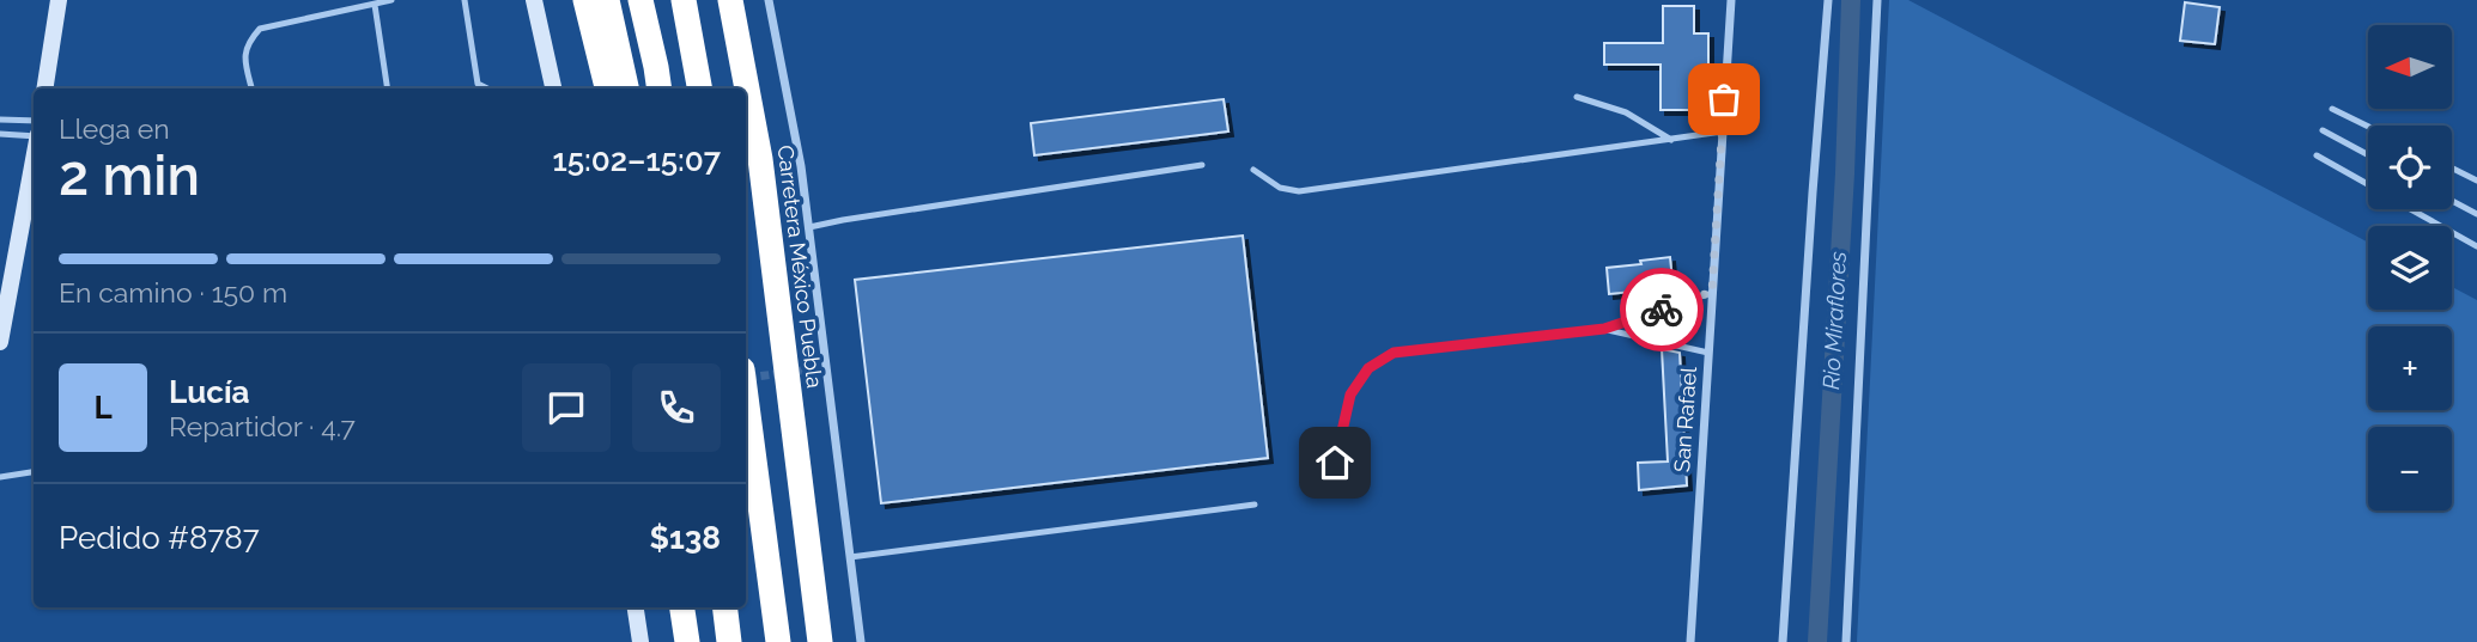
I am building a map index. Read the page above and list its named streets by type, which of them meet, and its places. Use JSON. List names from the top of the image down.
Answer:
{
  "streets": {
    "highway": ["Carretera México Puebla"],
    "street": ["San Rafael"]
  },
  "water": ["Rio Miraflores"],
  "north": "left",
  "page": {
    "map_buttons": ["+", "−"],
    "heading": ["2 min", "Llega en", "15:02–15:07"],
    "panel": [
      "Lucía",
      "Repartidor · 4.7",
      "Pedido #8787",
      "$138"
    ],
    "bar": "En camino · 150 m",
    "round": "L"
  }
}
